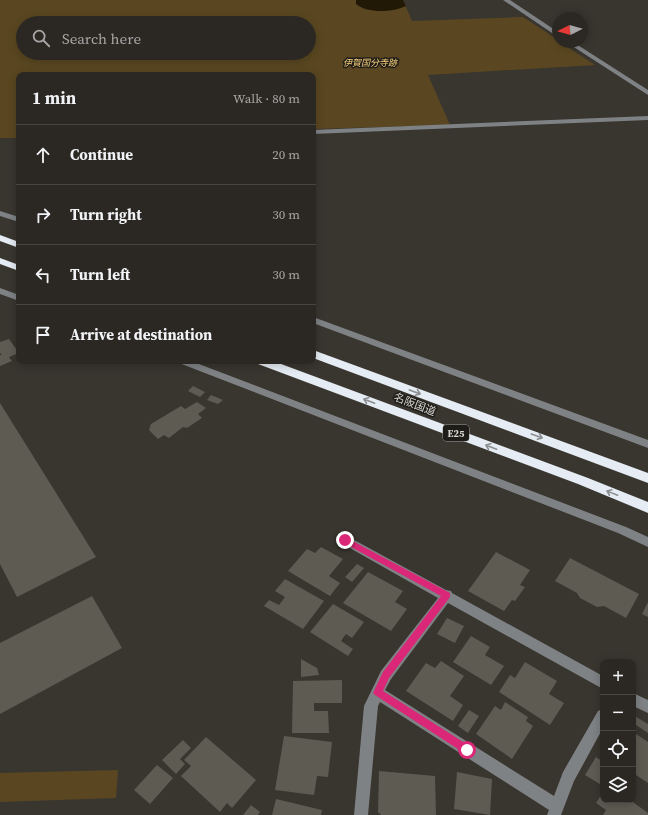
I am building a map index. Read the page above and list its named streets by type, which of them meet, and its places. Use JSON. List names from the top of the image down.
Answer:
{
  "streets": {
    "highway": ["名阪国道", "E25"]
  },
  "parks": ["伊賀国分寺跡"],
  "north": "left",
  "page": {
    "search": "Search here",
    "heading": ["1 min", "Walk · 80 m"],
    "list": [
      ["Continue", "20 m"],
      ["Turn right", "30 m"],
      ["Turn left", "30 m"],
      "Arrive at destination"
    ],
    "map_buttons": ["+", "−"]
  }
}
